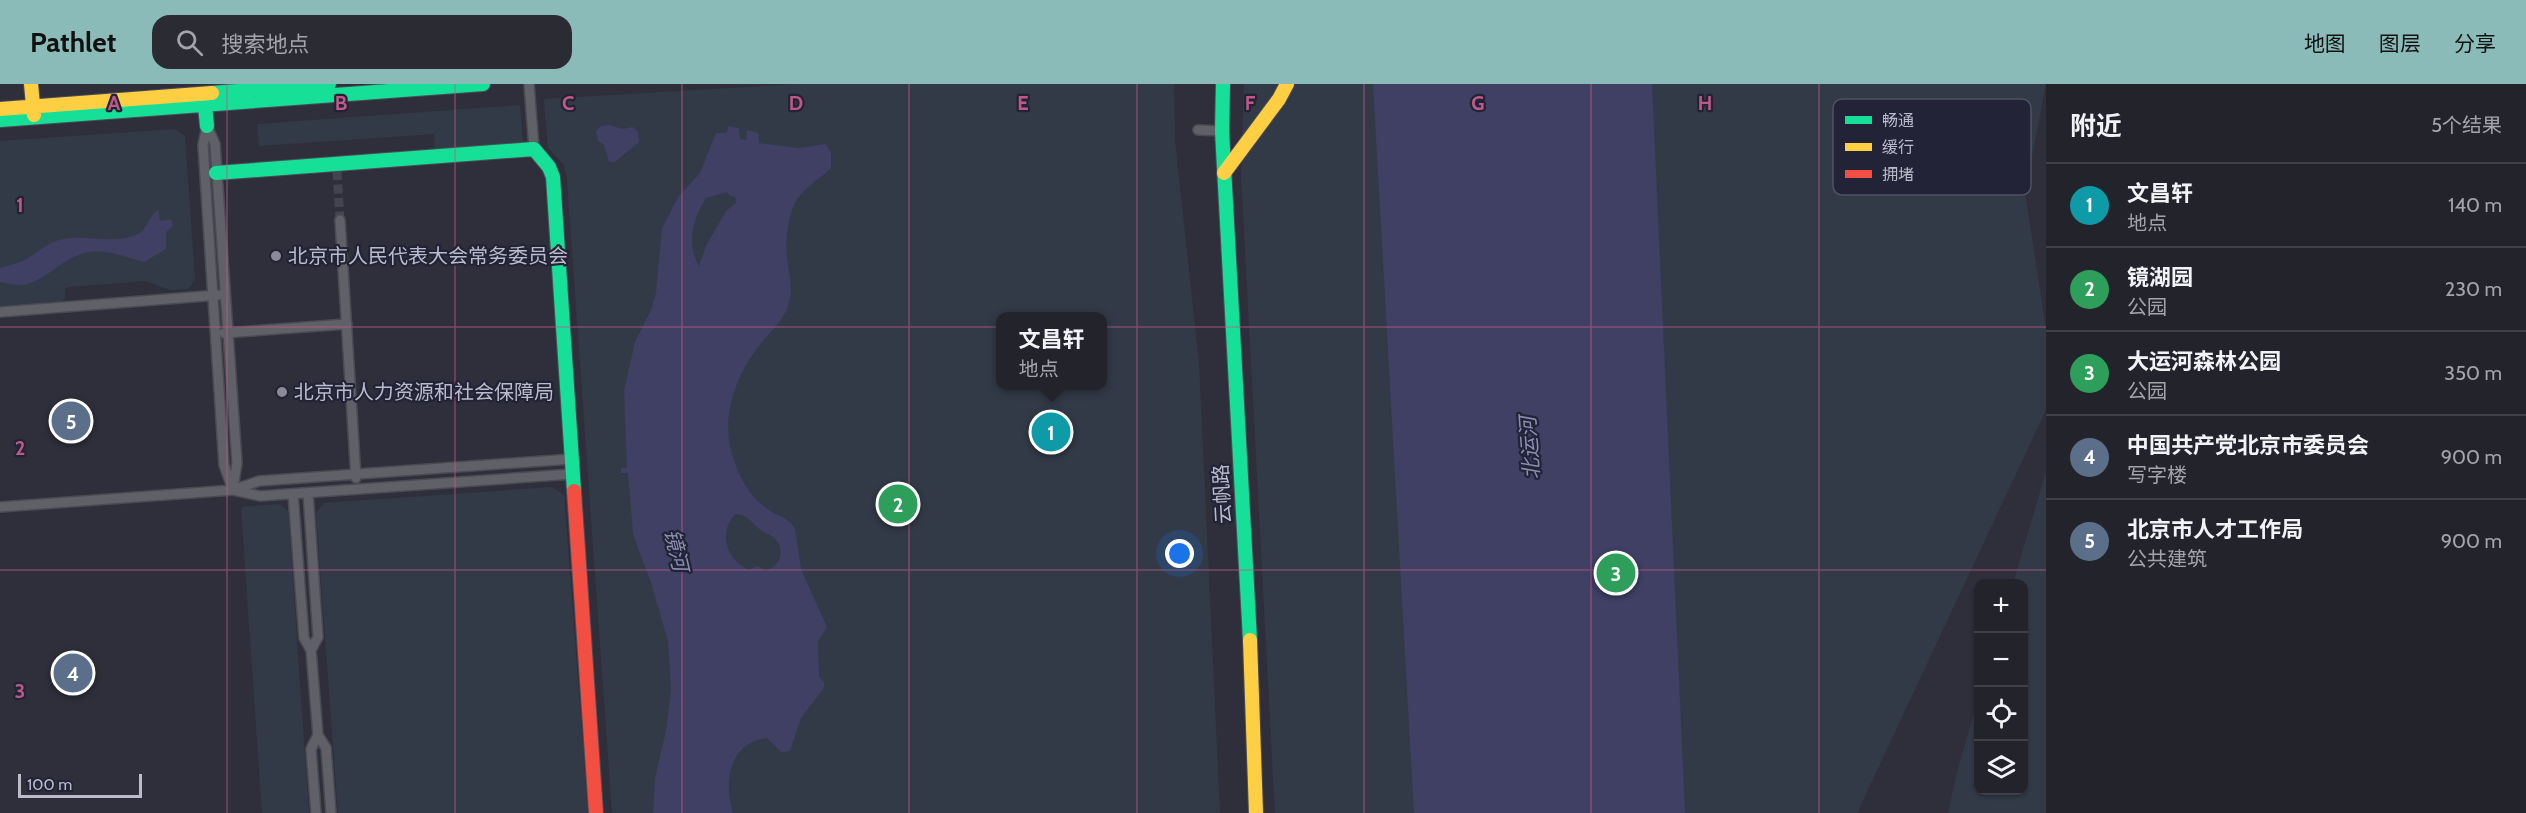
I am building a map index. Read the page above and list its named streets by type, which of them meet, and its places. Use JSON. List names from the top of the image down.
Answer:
{
  "streets": {
    "street": ["云帆路"]
  },
  "water": ["北运河", "镜河"],
  "places": ["北京市人民代表大会常务委员会", "北京市人力资源和社会保障局"],
  "legend": ["畅通", "缓行", "拥堵"],
  "scale_bar": "100 m",
  "page": {
    "header": "Pathlet",
    "search": "搜索地点",
    "nav": ["地图", "图层", "分享"],
    "heading": ["附近", "5个结果"],
    "list": [
      {
        "mark": "1",
        "name": "文昌轩",
        "note": "地点",
        "value": "140 m"
      },
      {
        "mark": "2",
        "name": "镜湖园",
        "note": "公园",
        "value": "230 m"
      },
      {
        "mark": "3",
        "name": "大运河森林公园",
        "note": "公园",
        "value": "350 m"
      },
      {
        "mark": "4",
        "name": "中国共产党北京市委员会",
        "note": "写字楼",
        "value": "900 m"
      },
      {
        "mark": "5",
        "name": "北京市人才工作局",
        "note": "公共建筑",
        "value": "900 m"
      }
    ],
    "popup": ["文昌轩", "地点"],
    "pins": [
      "5",
      "1",
      "2",
      "3",
      "4"
    ],
    "map_buttons": ["+", "−"],
    "scale": "100 m"
  },
  "grid": {
    "columns": [
      "A",
      "B",
      "C",
      "D",
      "E",
      "F",
      "G",
      "H"
    ],
    "rows": ["1", "2", "3"]
  }
}
